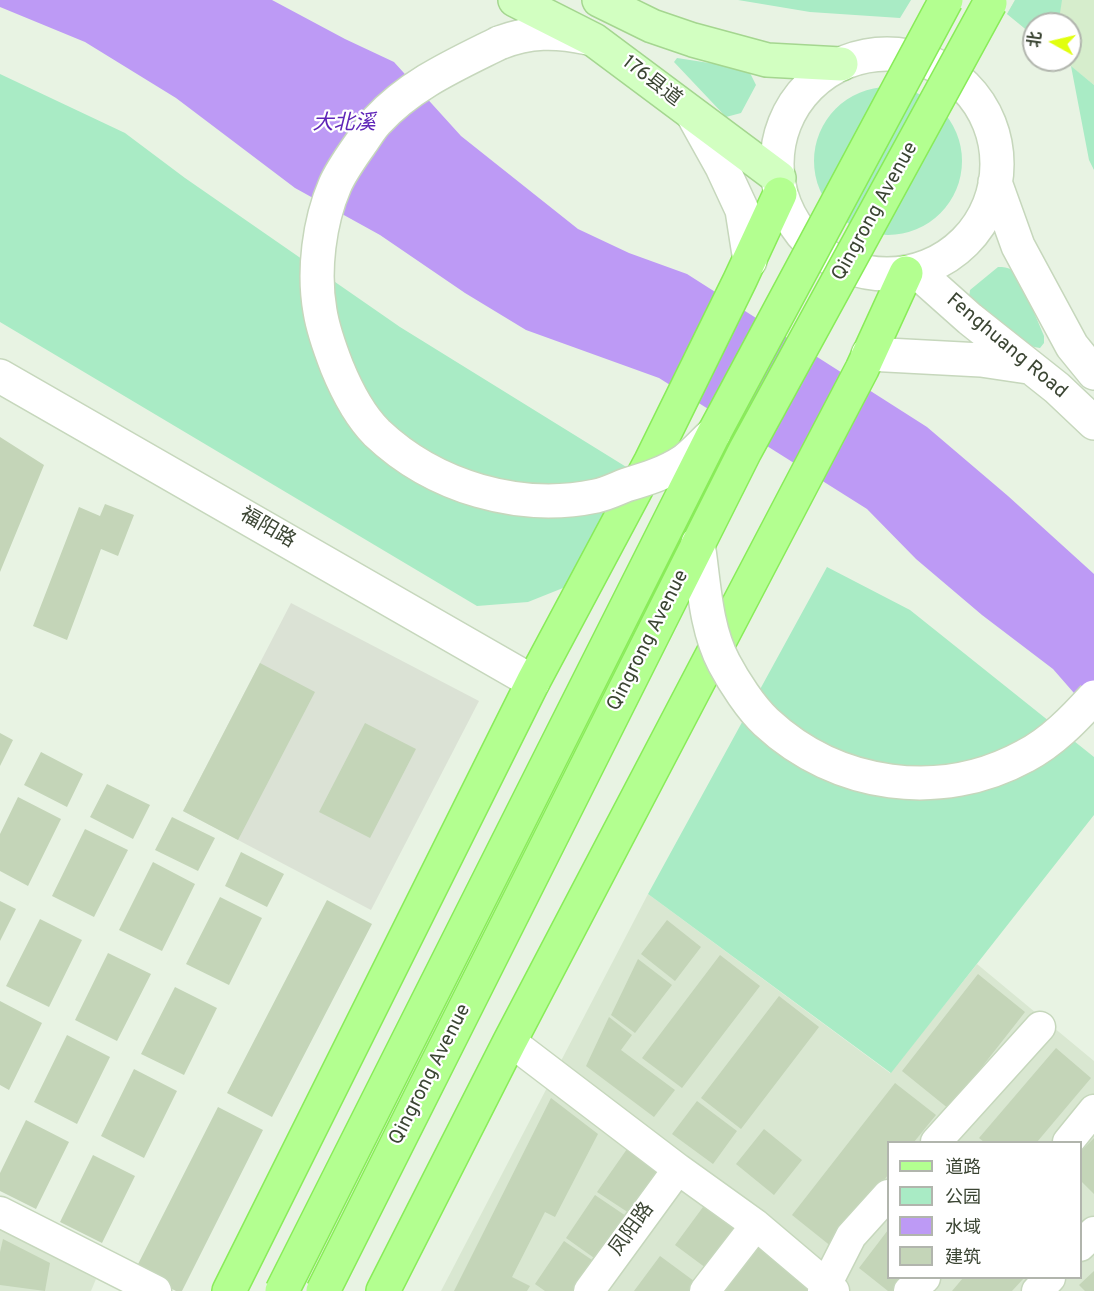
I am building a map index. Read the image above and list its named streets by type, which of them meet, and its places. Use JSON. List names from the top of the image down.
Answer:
{
  "streets": {
    "main road": ["176县道", "Qingrong Avenue"],
    "street": ["Fenghuang Road", "福阳路", "凤阳路"]
  },
  "water": ["大北溪"],
  "legend": [
    "道路",
    "公园",
    "水域",
    "建筑"
  ],
  "north": "left"
}
